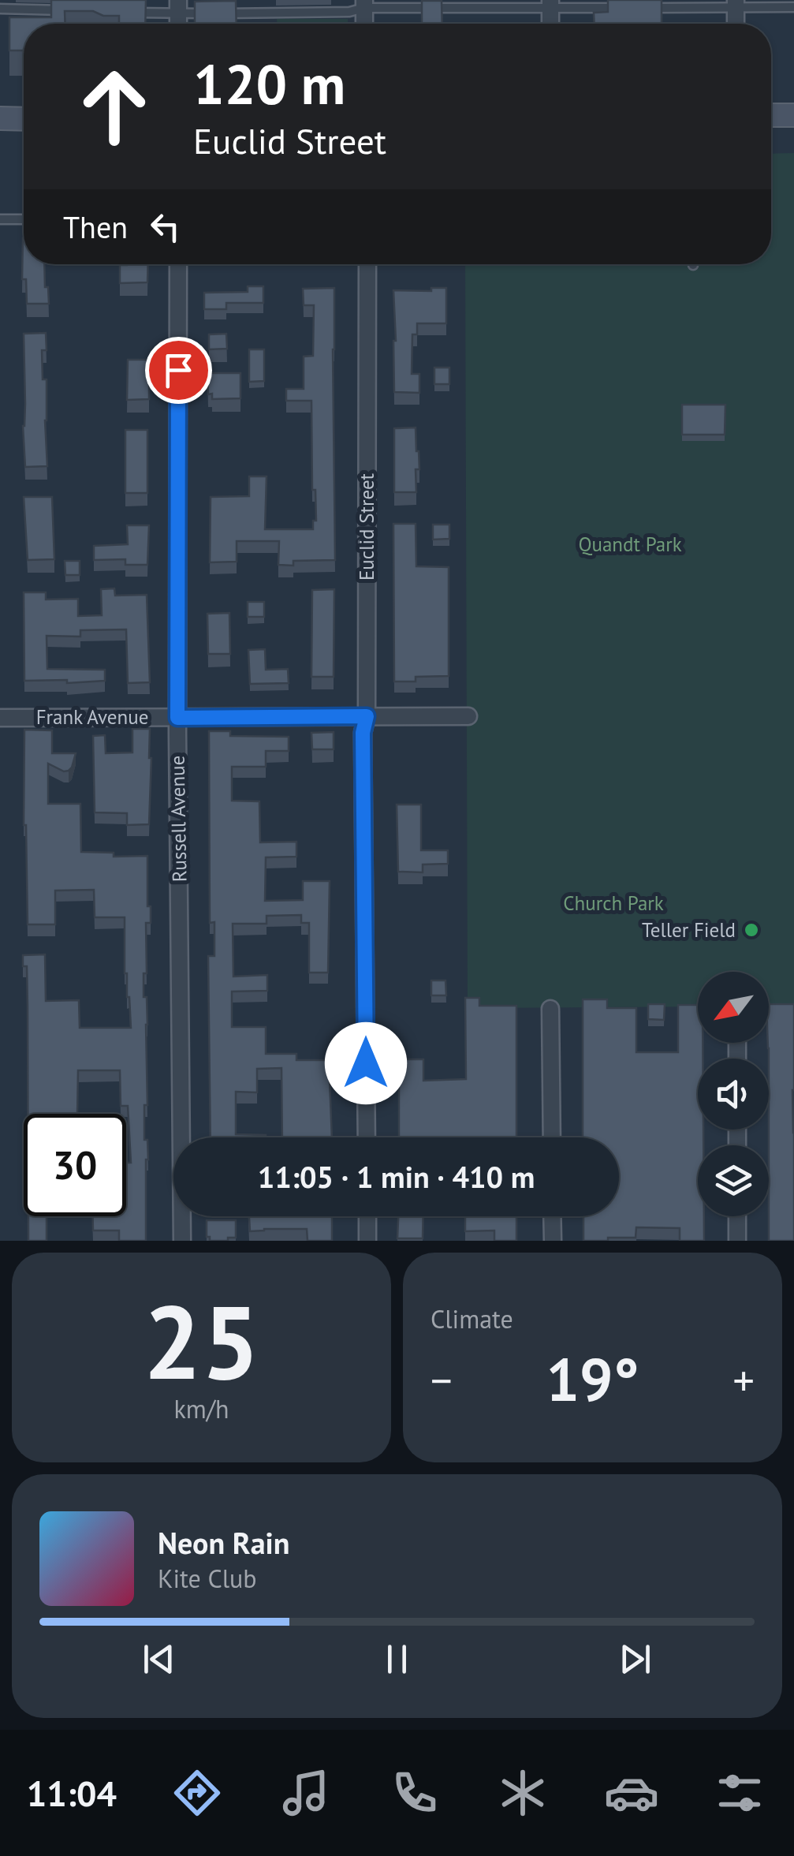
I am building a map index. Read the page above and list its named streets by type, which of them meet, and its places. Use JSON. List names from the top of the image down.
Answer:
{
  "streets": {
    "street": ["Euclid Street", "Frank Avenue", "Russell Avenue"]
  },
  "crossings": [
    ["Euclid Street", "Frank Avenue"],
    ["Frank Avenue", "Russell Avenue"]
  ],
  "parks": ["Quandt Park", "Church Park"],
  "places": ["Teller Field"],
  "north": "bottom left",
  "page": {
    "turn": ["120 m", "Euclid Street"],
    "then": "Then",
    "limit": "30",
    "trip": "11:05 · 1 min · 410 m",
    "tile": [
      ["25", "km/h"],
      "Climate"
    ],
    "heat": ["−", "19°", "+"],
    "song": ["Neon Rain", "Kite Club"],
    "tabs": "11:04"
  }
}
